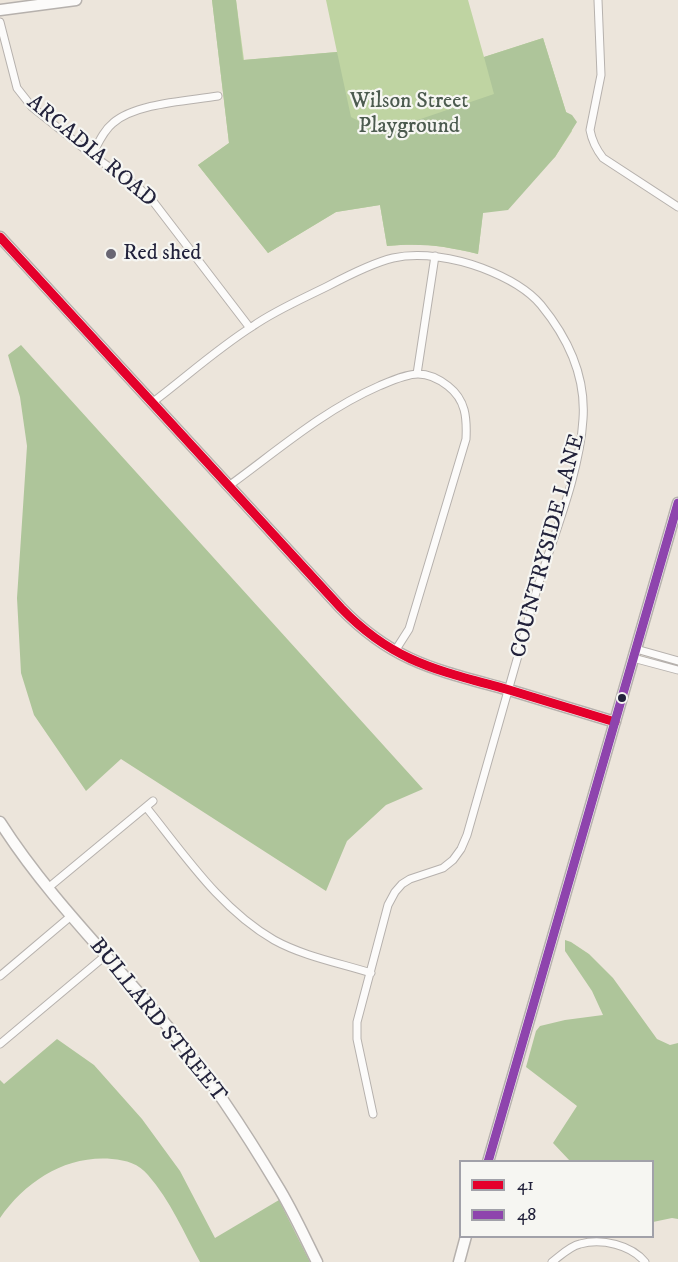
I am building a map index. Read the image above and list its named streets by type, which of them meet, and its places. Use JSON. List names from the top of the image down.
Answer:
{
  "streets": {
    "main road": ["BULLARD STREET"],
    "street": ["ARCADIA ROAD", "COUNTRYSIDE LANE"]
  },
  "crossings": [
    ["ARCADIA ROAD", "COUNTRYSIDE LANE"]
  ],
  "parks": ["Wilson Street Playground"],
  "places": ["Red shed"],
  "lines": ["transit line 41", "transit line 48"],
  "legend": ["41", "48"]
}
